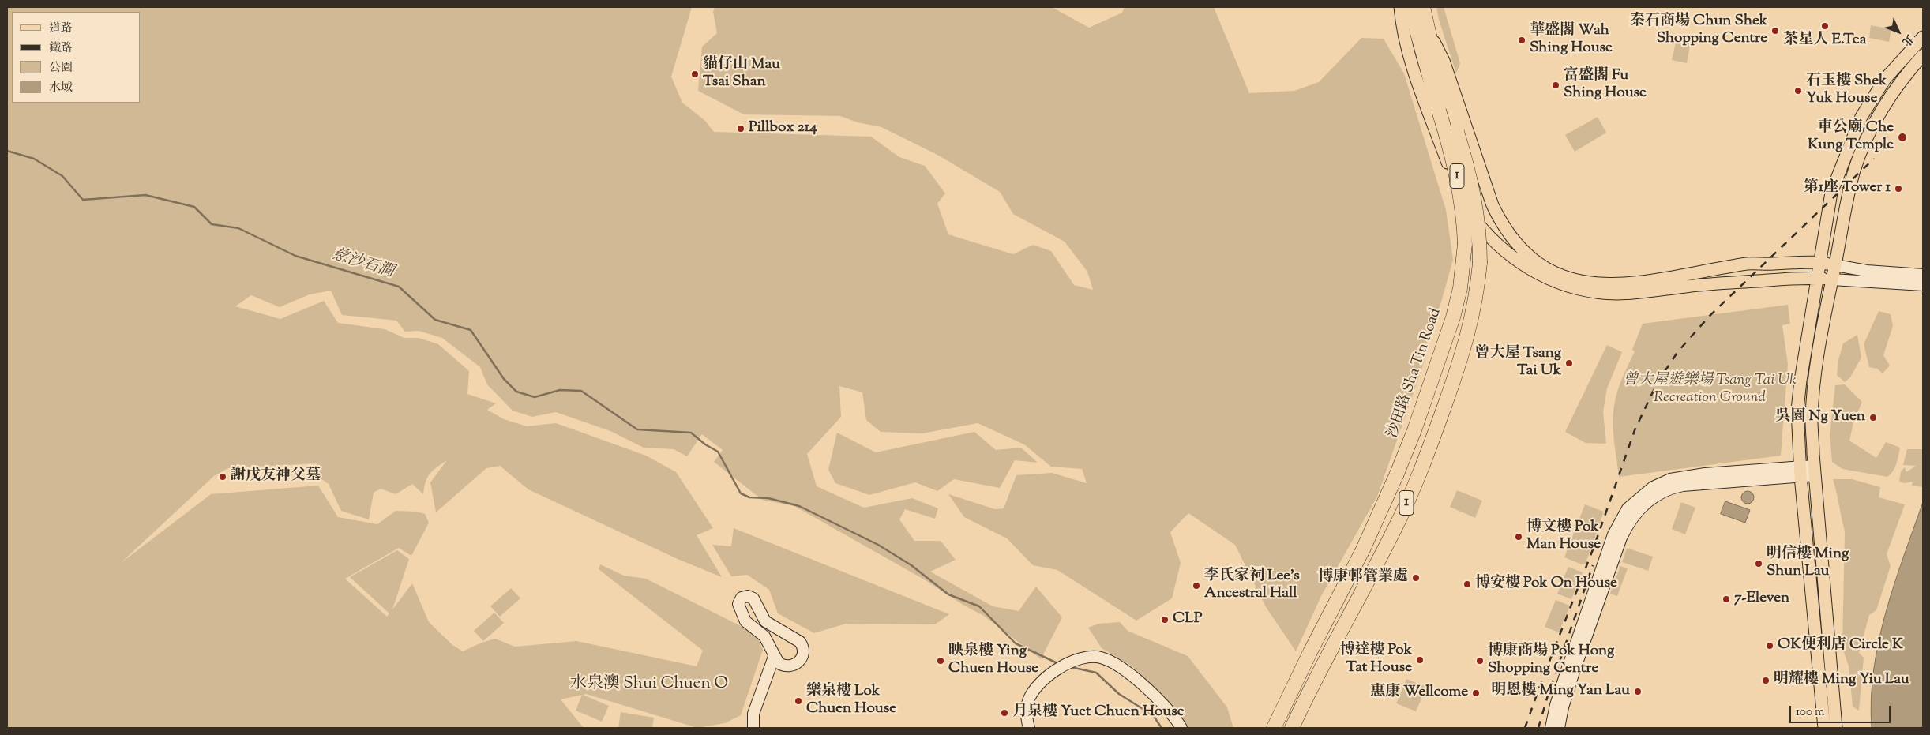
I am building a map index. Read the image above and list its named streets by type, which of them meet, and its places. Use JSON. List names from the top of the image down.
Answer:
{
  "streets": {
    "highway": ["1", "沙田路 Sha Tin Road"]
  },
  "districts": ["水泉澳 Shui Chuen O"],
  "water": ["慈沙石澗"],
  "parks": ["曾大屋遊樂場 Tsang Tai Uk Recreation Ground"],
  "places": [
    "茶星人 E.Tea",
    "秦石商場 Chun Shek Shopping Centre",
    "華盛閣 Wah Shing House",
    "貓仔山 Mau Tsai Shan",
    "富盛閣 Fu Shing House",
    "石玉樓 Shek Yuk House",
    "Pillbox 214",
    "車公廟 Che Kung Temple",
    "第1座 Tower 1",
    "曾大屋 Tsang Tai Uk",
    "吳園 Ng Yuen",
    "謝戊友神父墓",
    "博文樓 Pok Man House",
    "明信樓 Ming Shun Lau",
    "博康邨管業處",
    "博安樓 Pok On House",
    "李氏家祠 Lee's Ancestral Hall",
    "7-Eleven",
    "CLP",
    "OK便利店 Circle K",
    "博達樓 Pok Tat House",
    "映泉樓 Ying Chuen House",
    "博康商場 Pok Hong Shopping Centre",
    "明耀樓 Ming Yiu Lau",
    "明恩樓 Ming Yan Lau",
    "惠康 Wellcome",
    "樂泉樓 Lok Chuen House",
    "月泉樓 Yuet Chuen House"
  ],
  "legend": [
    "道路",
    "鐵路",
    "公園",
    "水域"
  ],
  "scale_bar": "100 m",
  "north": "bottom right"
}
